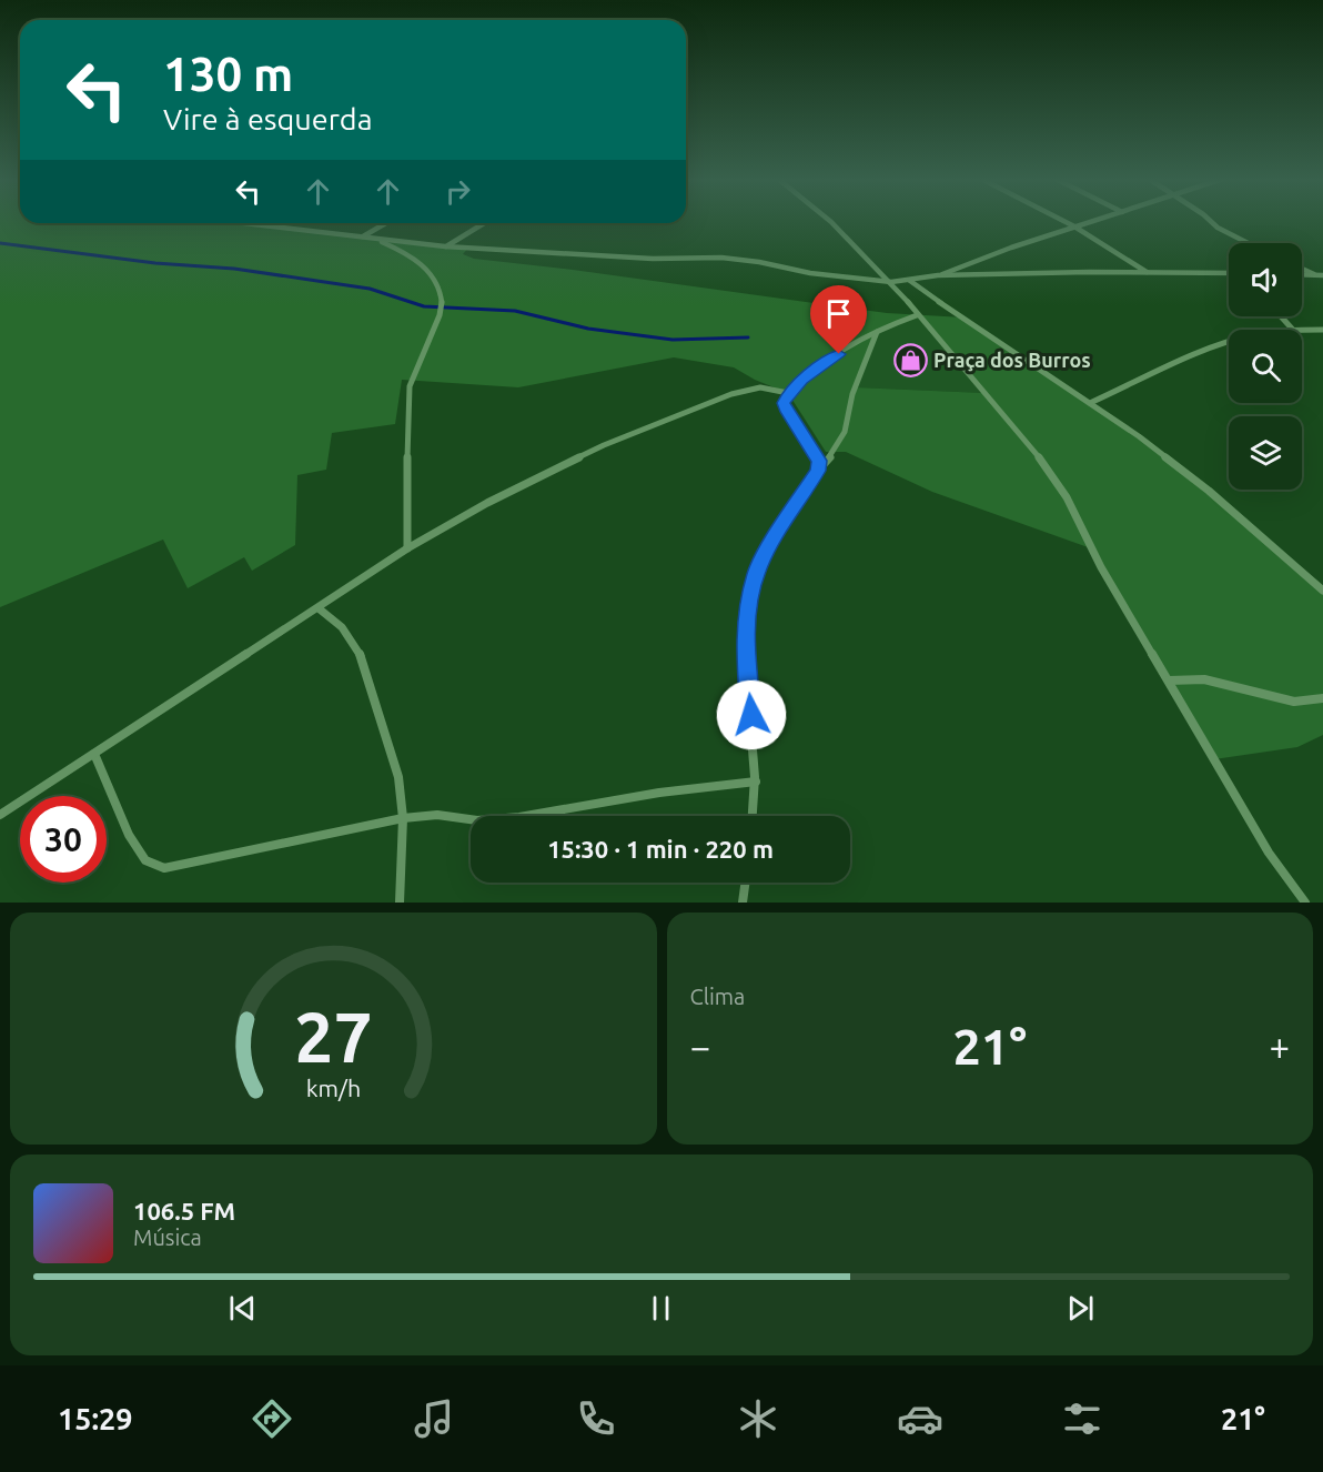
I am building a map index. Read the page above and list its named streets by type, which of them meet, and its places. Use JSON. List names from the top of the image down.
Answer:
{
  "places": {
    "shop": ["Praça dos Burros"]
  },
  "page": {
    "turn": ["130 m", "Vire à esquerda"],
    "limit": "30",
    "trip": "15:30 · 1 min · 220 m",
    "tile": "Clima",
    "heat": ["−", "21°", "+"],
    "song": ["106.5 FM", "Música"],
    "tabs": ["15:29", "21°"],
    "gauge": ["27", "km/h"]
  }
}
